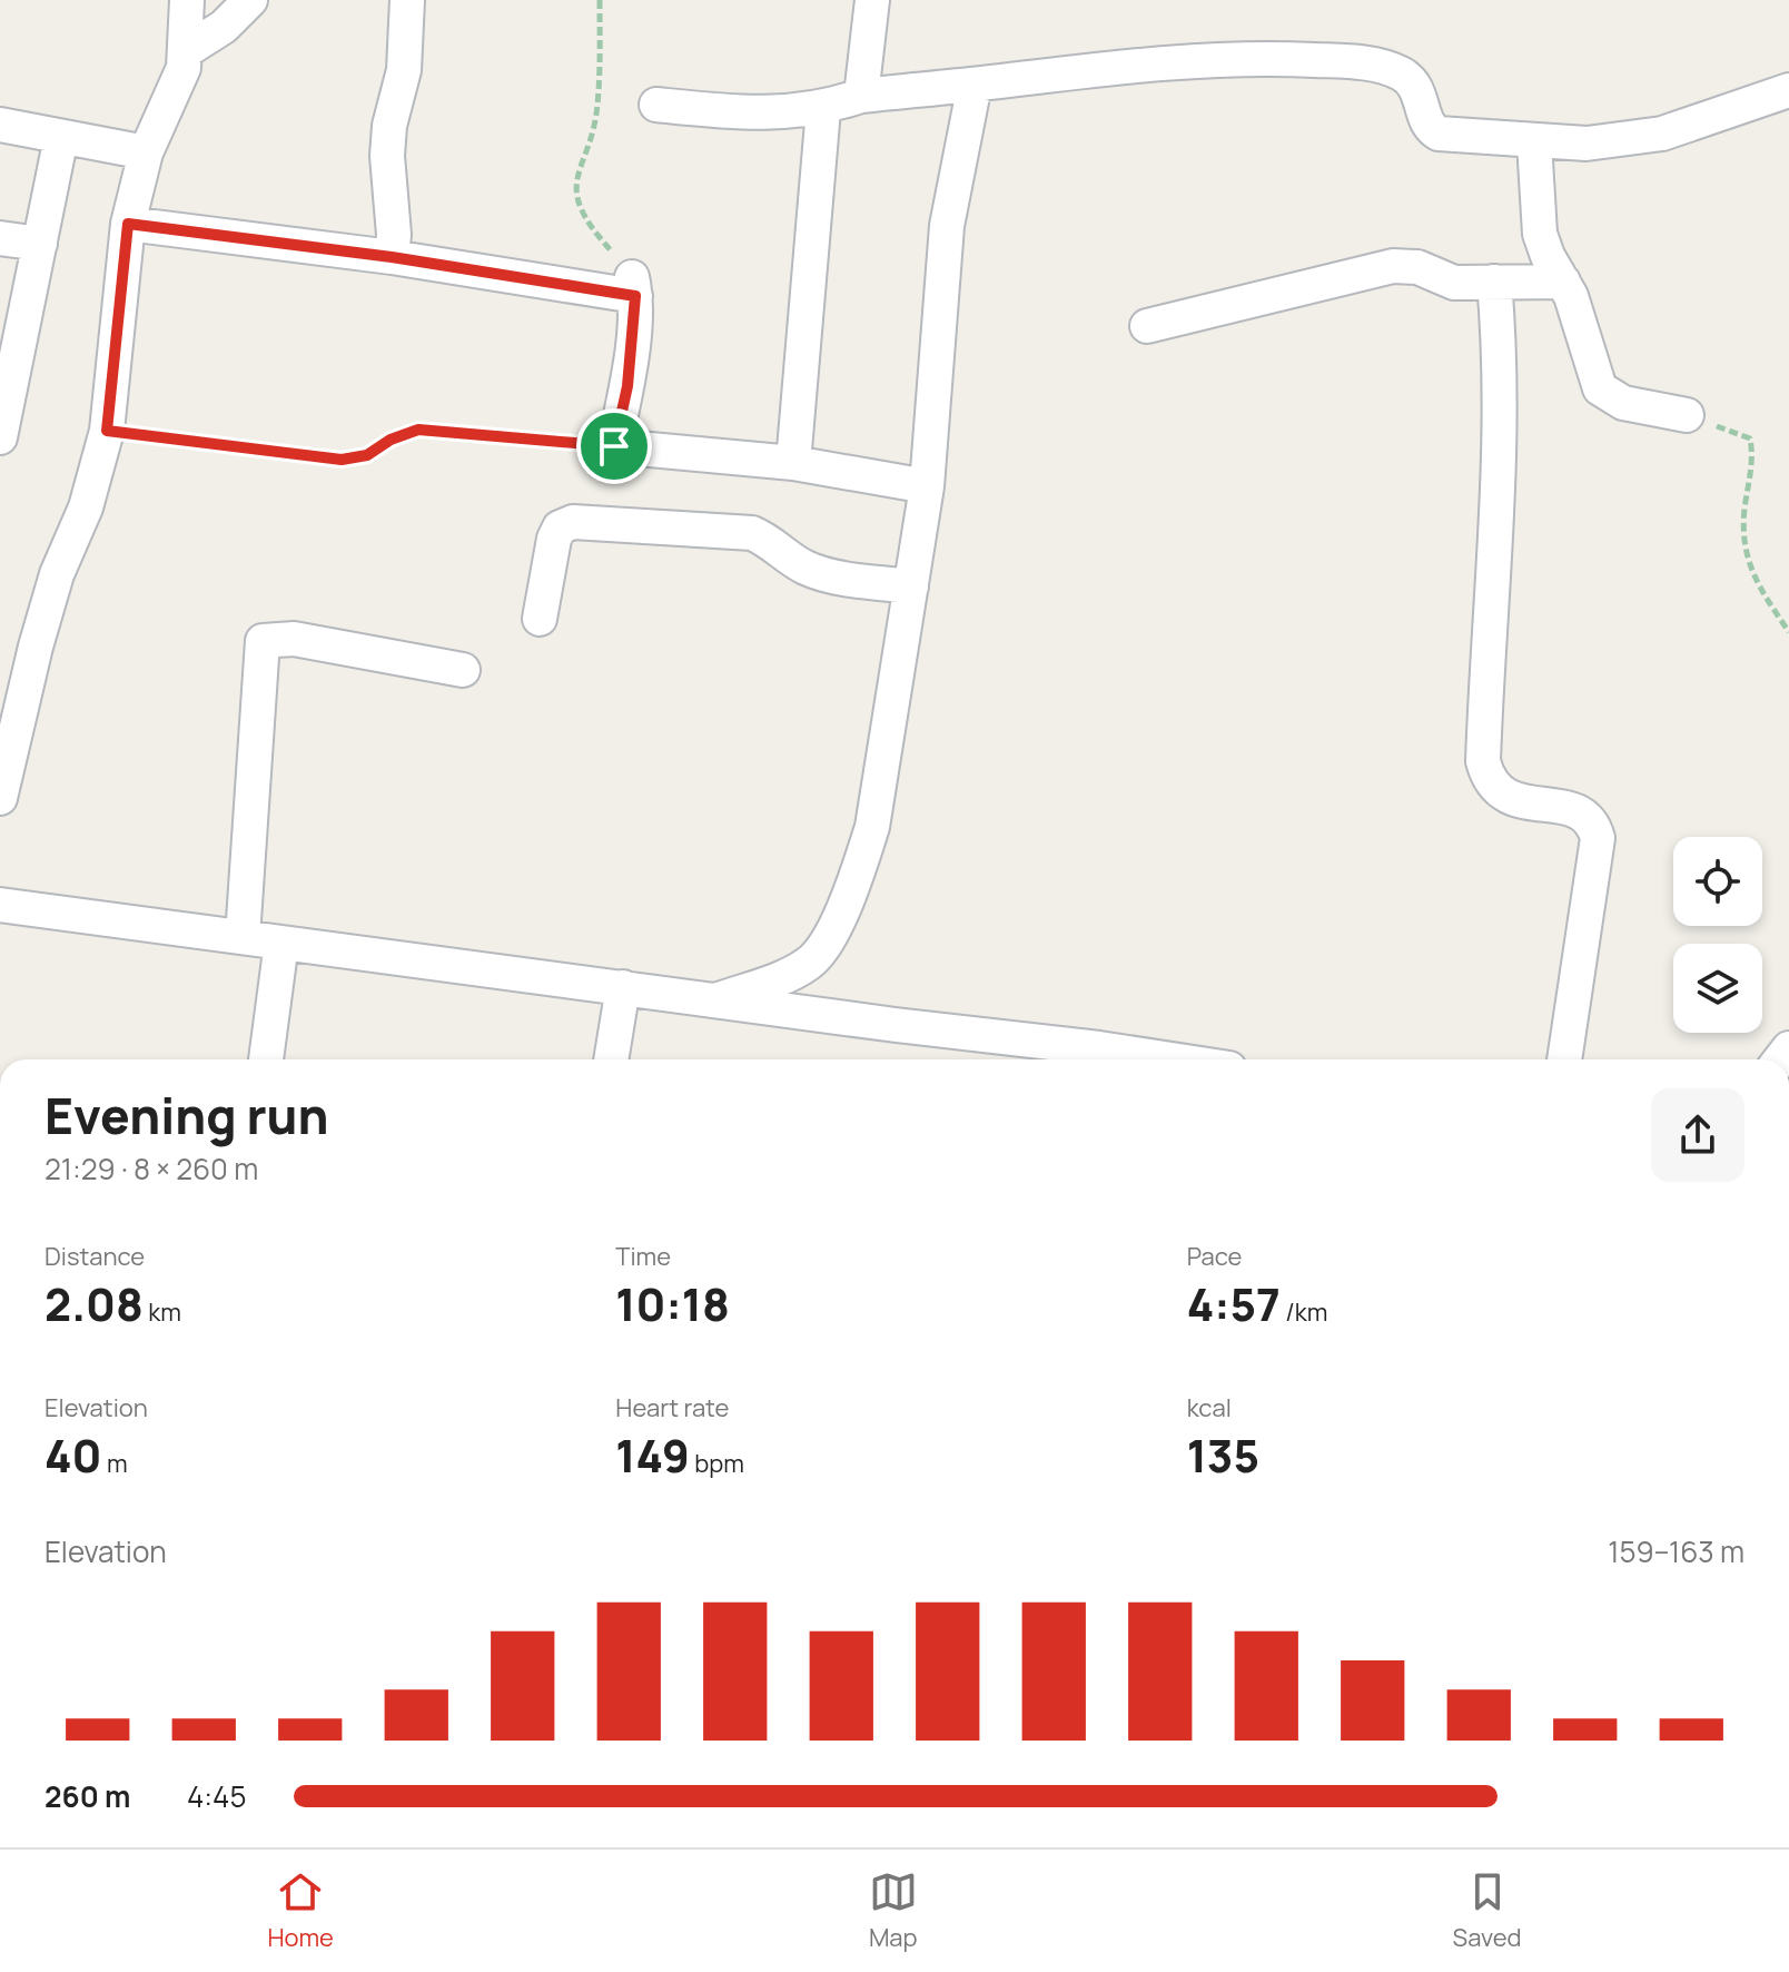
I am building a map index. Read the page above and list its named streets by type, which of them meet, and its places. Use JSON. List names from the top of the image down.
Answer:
{
  "page": {
    "heading": ["Evening run", "21:29 · 8 × 260 m"],
    "stats": [
      ["Distance", "2.08 km"],
      ["Time", "10:18"],
      ["Pace", "4:57 /km"],
      ["Elevation", "40 m"],
      ["Heart rate", "149 bpm"],
      ["kcal", "135"]
    ],
    "chart": ["Elevation", "159–163 m"],
    "list": [
      {
        "name": "260 m",
        "note": "4:45"
      }
    ],
    "tabs": ["Home", "Map", "Saved"]
  }
}
